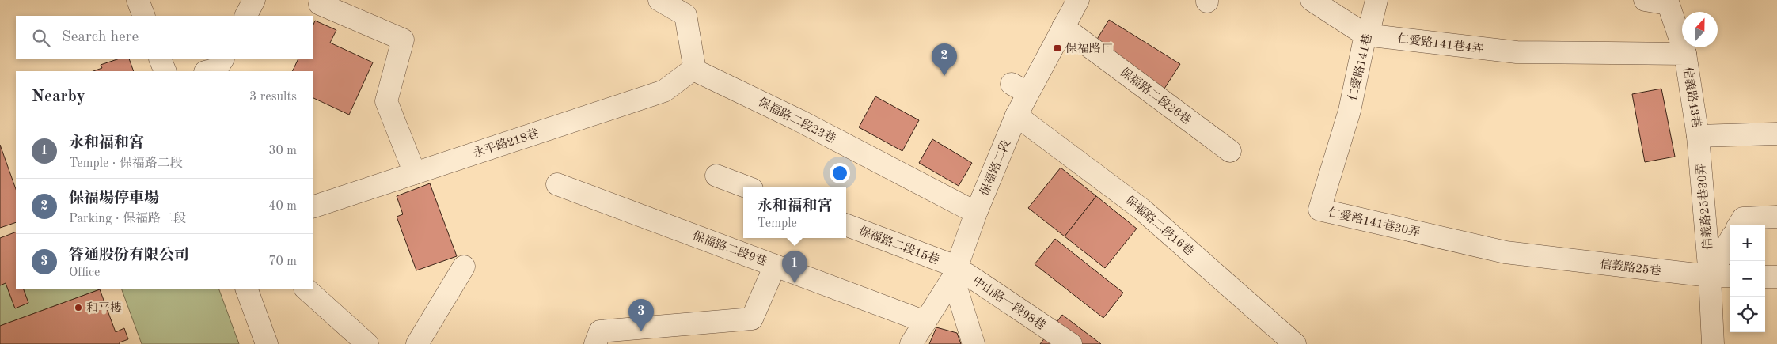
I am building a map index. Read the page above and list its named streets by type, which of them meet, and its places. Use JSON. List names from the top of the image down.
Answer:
{
  "streets": {
    "street": [
      "仁愛路141巷4弄",
      "仁愛路141巷",
      "保福路二段26巷",
      "信義路43巷",
      "保福路二段23巷",
      "永平路218巷",
      "保福路二段",
      "信義路25巷30弄",
      "仁愛路141巷30弄",
      "保福路二段16巷",
      "保福路二段15巷",
      "保福路二段9巷",
      "信義路25巷",
      "中山路一段98巷"
    ]
  },
  "crossings": [
    ["仁愛路141巷4弄", "仁愛路141巷"],
    ["仁愛路141巷4弄", "信義路43巷"],
    ["仁愛路141巷", "仁愛路141巷30弄"],
    ["保福路二段26巷", "保福路二段"],
    ["信義路43巷", "信義路25巷30弄"],
    ["保福路二段23巷", "永平路218巷"],
    ["保福路二段23巷", "保福路二段"],
    ["保福路二段", "保福路二段16巷"],
    ["保福路二段", "保福路二段15巷"],
    ["保福路二段", "保福路二段9巷"],
    ["保福路二段", "中山路一段98巷"],
    ["信義路25巷30弄", "信義路25巷"],
    ["仁愛路141巷30弄", "信義路25巷"],
    ["保福路二段15巷", "中山路一段98巷"]
  ],
  "places": {
    "transit": ["保福路口"],
    "other": ["和平樓"]
  },
  "north": "top",
  "page": {
    "search": "Search here",
    "pins": ["2", "1", "3"],
    "heading": ["Nearby", "3 results"],
    "list": [
      {
        "mark": "1",
        "name": "永和福和宮",
        "note": "Temple · 保福路二段",
        "value": "30 m"
      },
      {
        "mark": "2",
        "name": "保福場停車場",
        "note": "Parking · 保福路二段",
        "value": "40 m"
      },
      {
        "mark": "3",
        "name": "答通股份有限公司",
        "note": "Office",
        "value": "70 m"
      }
    ],
    "popup": ["永和福和宮", "Temple"],
    "map_buttons": ["+", "−"]
  }
}
